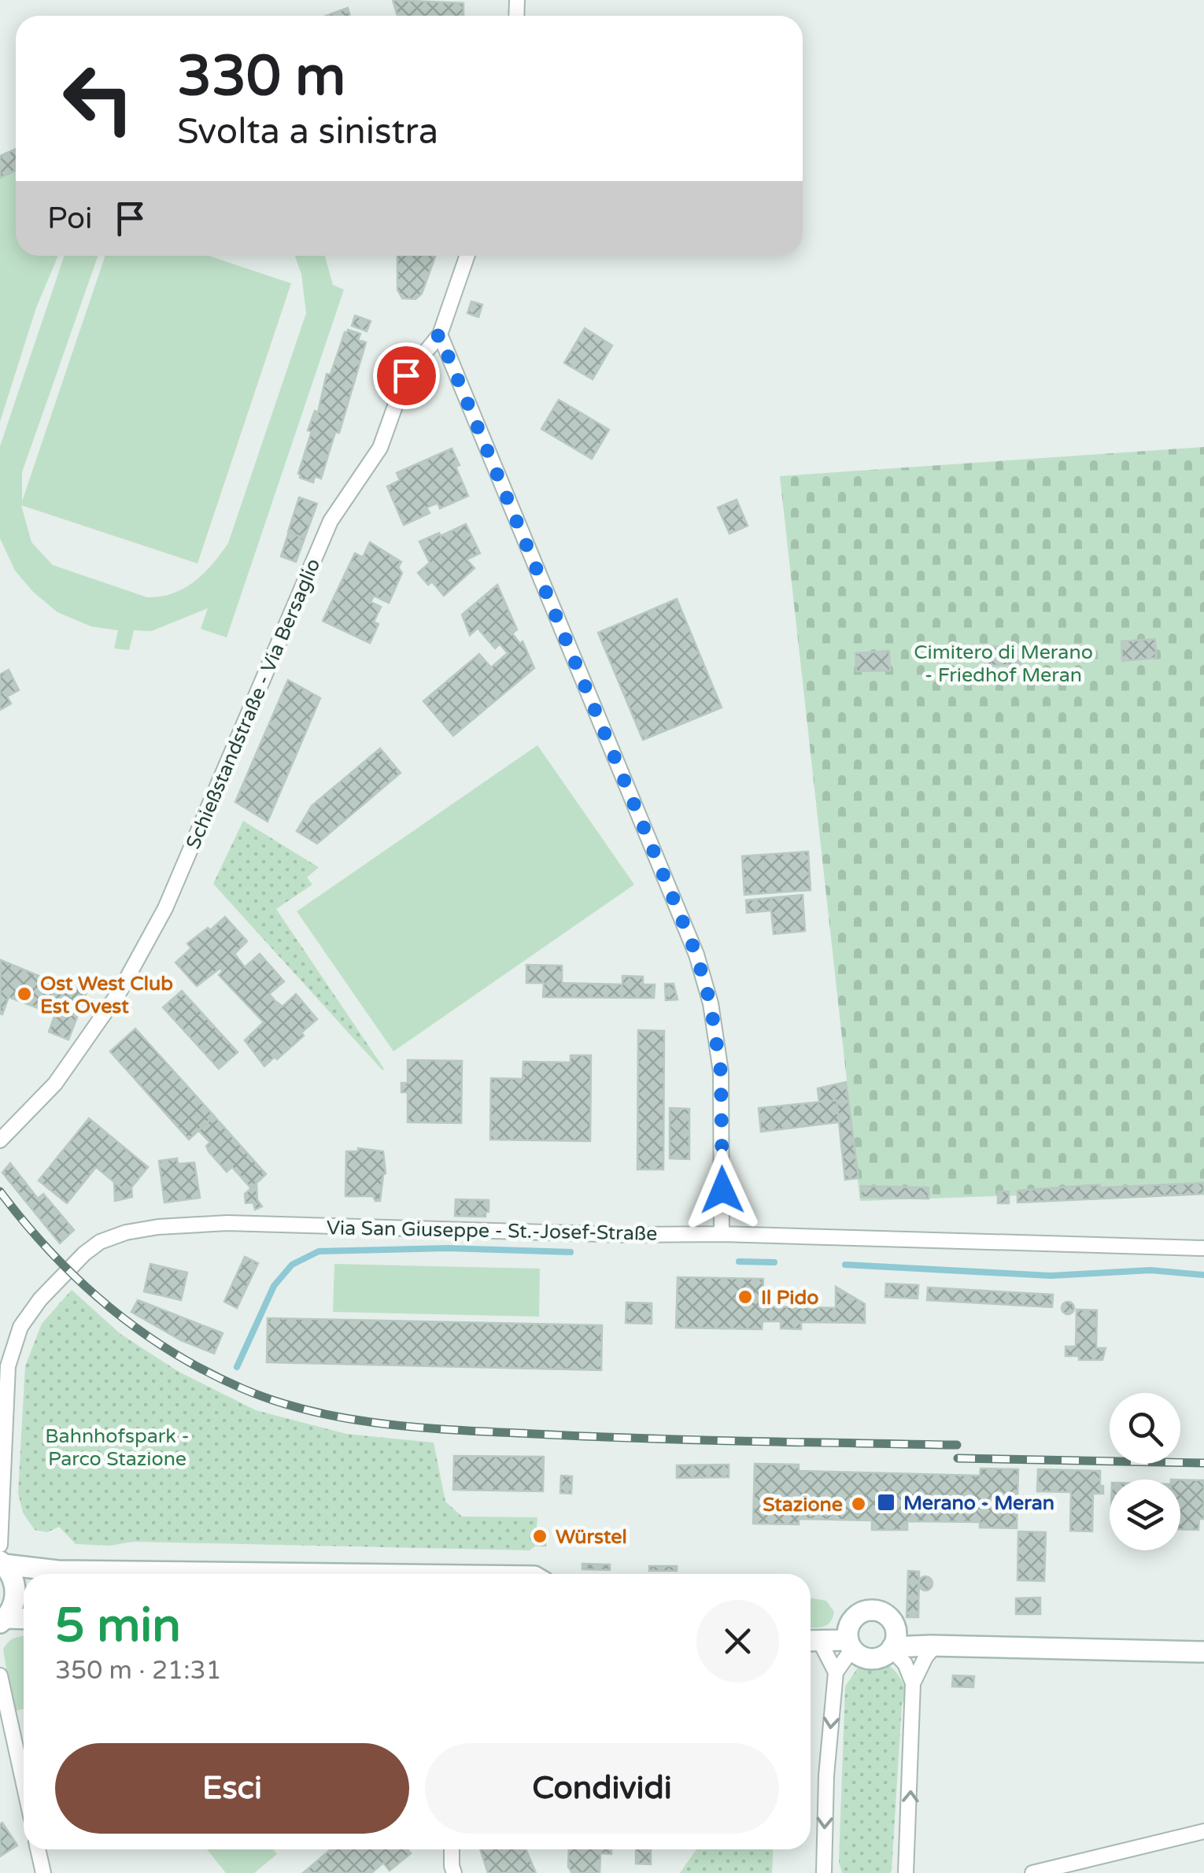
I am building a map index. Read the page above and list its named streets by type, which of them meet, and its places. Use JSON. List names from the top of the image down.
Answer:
{
  "streets": {
    "street": ["Schießstandstraße - Via Bersaglio", "Via San Giuseppe - St.-Josef-Straße"]
  },
  "parks": ["Cimitero di Merano - Friedhof Meran", "Bahnhofspark - Parco Stazione"],
  "places": {
    "other": [
      "Ost West Club Est Ovest",
      "Il Pido",
      "Stazione",
      "Würstel"
    ],
    "transit": ["Merano - Meran"]
  },
  "page": {
    "turn": ["330 m", "Svolta a sinistra"],
    "then": "Poi",
    "heading": ["5 min", "350 m · 21:31"],
    "buttons": ["Esci", "Condividi"]
  }
}
